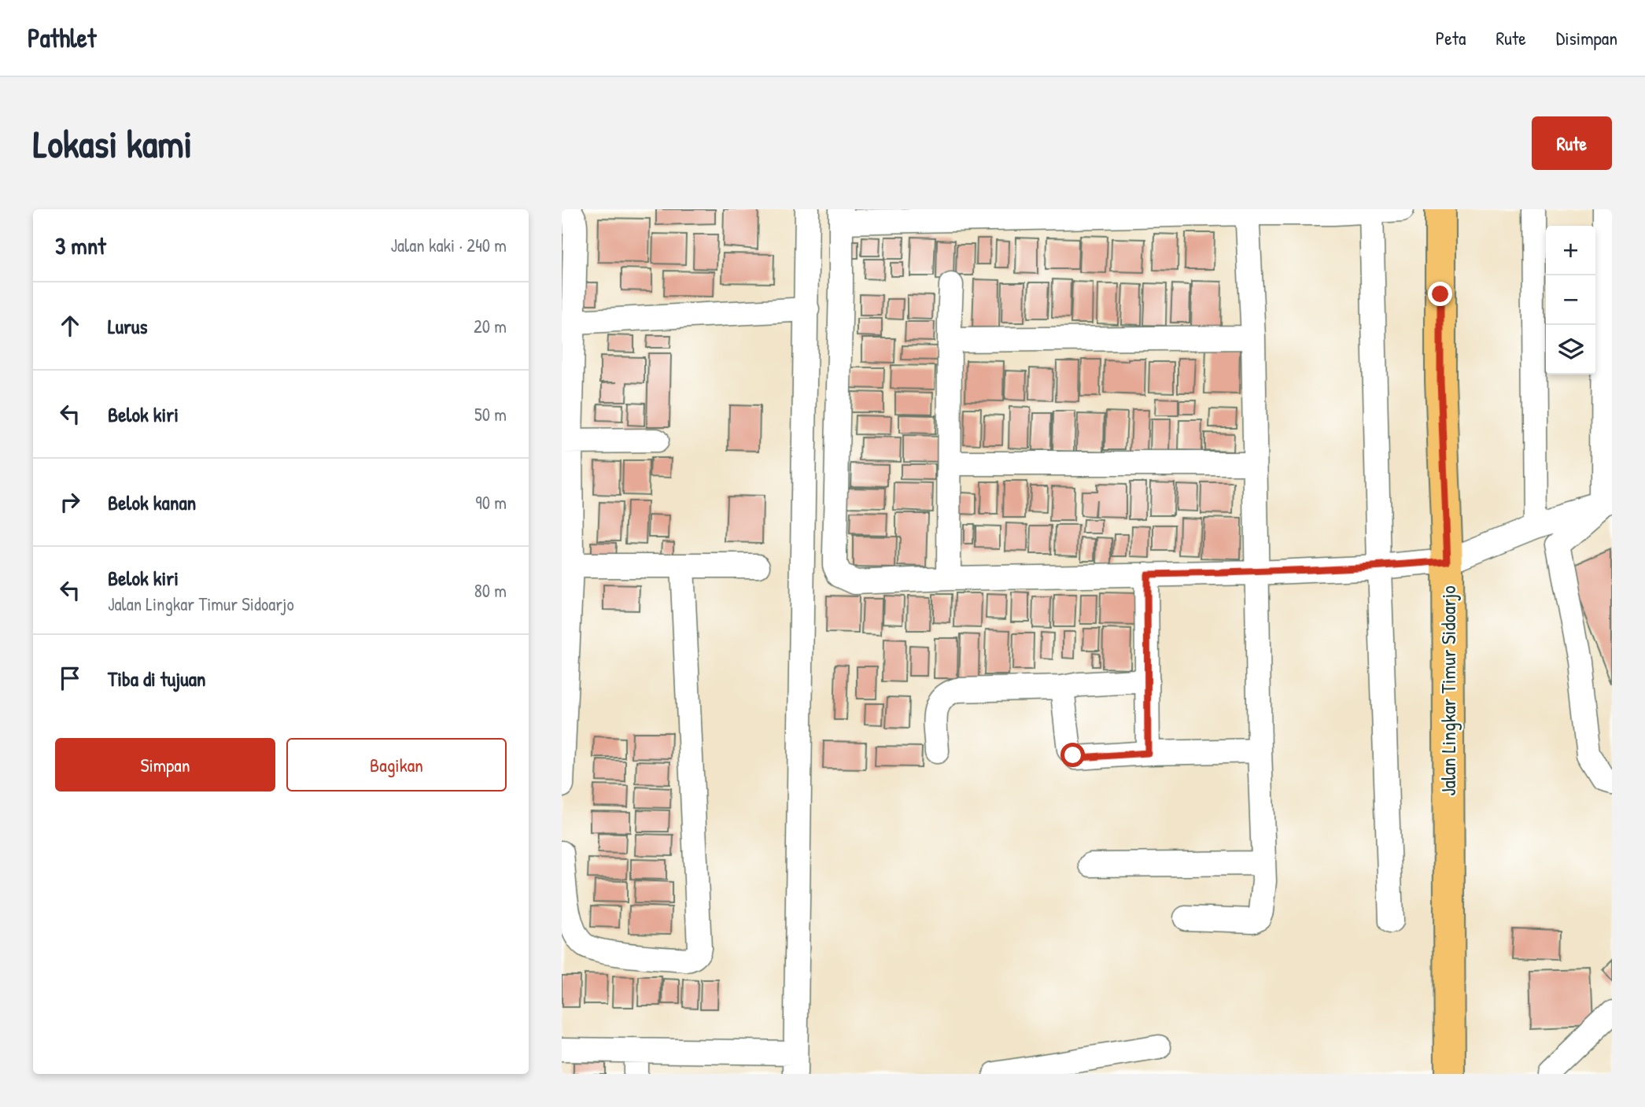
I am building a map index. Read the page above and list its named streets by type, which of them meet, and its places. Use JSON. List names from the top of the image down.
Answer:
{
  "streets": {
    "main road": ["Jalan Lingkar Timur Sidoarjo"]
  },
  "page": {
    "header": "Pathlet",
    "nav": ["Peta", "Rute", "Disimpan"],
    "buttons": [
      "Rute",
      ["Simpan", "Bagikan"]
    ],
    "title": "Lokasi kami",
    "heading": ["3 mnt", "Jalan kaki · 240 m"],
    "map_buttons": ["+", "−"],
    "list": [
      ["Lurus", "20 m"],
      ["Belok kiri", "50 m"],
      ["Belok kanan", "90 m"],
      ["Belok kiri", "Jalan Lingkar Timur Sidoarjo", "80 m"],
      "Tiba di tujuan"
    ]
  }
}
